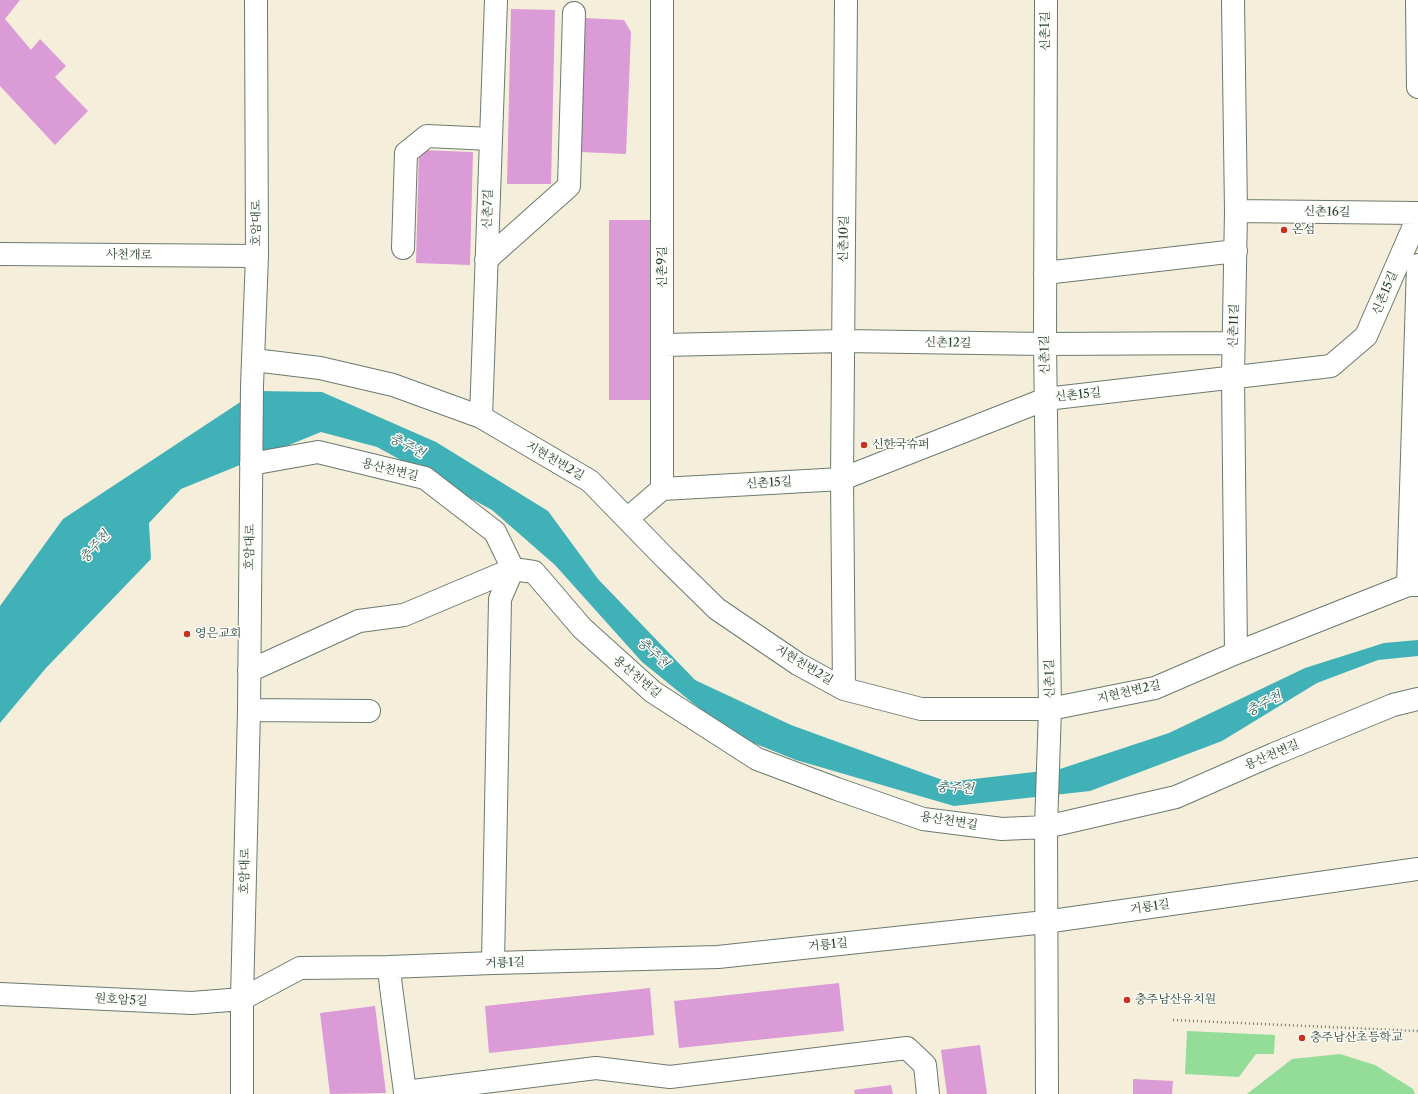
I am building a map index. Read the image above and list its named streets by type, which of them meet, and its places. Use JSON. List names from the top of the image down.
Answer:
{
  "streets": {
    "street": [
      "신촌1길",
      "신촌7길",
      "신촌16길",
      "호암대로",
      "신촌10길",
      "사천개로",
      "신촌9길",
      "신촌15길",
      "신촌11길",
      "신촌12길",
      "지현천변2길",
      "용산천변길",
      "거룡1길",
      "원호암5길"
    ]
  },
  "crossings": [
    ["신촌1길", "신촌15길"],
    ["신촌1길", "신촌12길"],
    ["신촌1길", "지현천변2길"],
    ["신촌1길", "용산천변길"],
    ["신촌1길", "거룡1길"],
    ["신촌7길", "지현천변2길"],
    ["신촌16길", "신촌11길"],
    ["호암대로", "사천개로"],
    ["호암대로", "지현천변2길"],
    ["호암대로", "용산천변길"],
    ["호암대로", "거룡1길"],
    ["호암대로", "원호암5길"],
    ["신촌10길", "신촌15길"],
    ["신촌10길", "신촌12길"],
    ["신촌10길", "지현천변2길"],
    ["신촌9길", "신촌15길"],
    ["신촌9길", "신촌12길"],
    ["신촌15길", "신촌11길"],
    ["신촌11길", "신촌12길"],
    ["신촌11길", "지현천변2길"],
    ["거룡1길", "원호암5길"]
  ],
  "water": ["충주천"],
  "places": [
    "온섬",
    "신한국슈퍼",
    "영은교회",
    "충주남산유치원",
    "충주남산초등학교"
  ]
}
